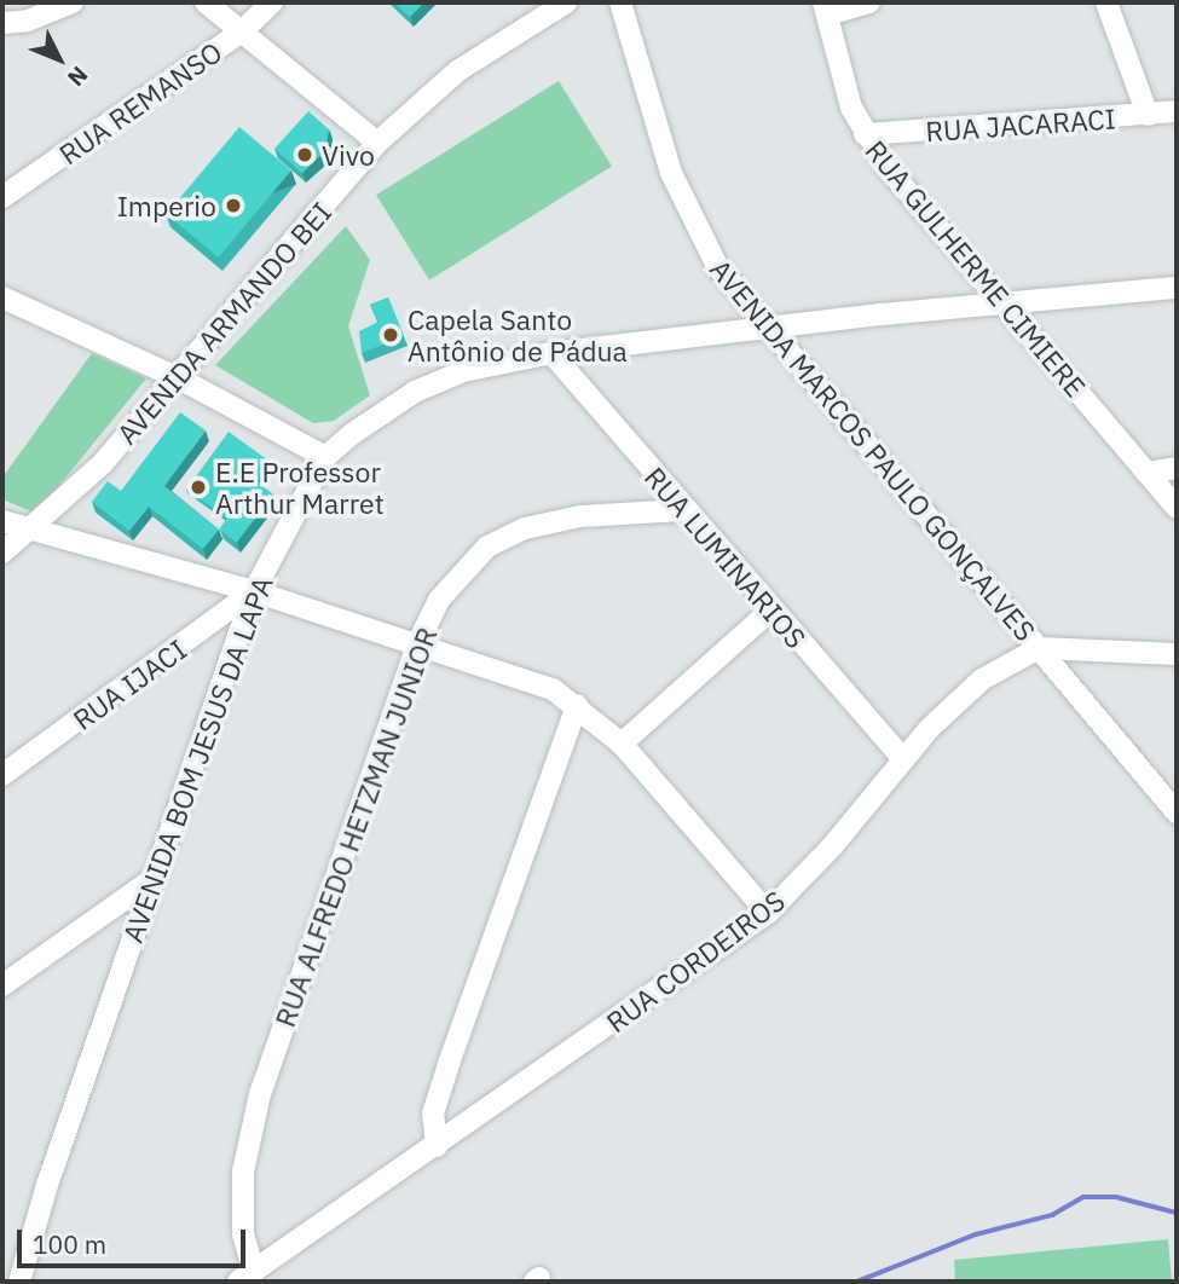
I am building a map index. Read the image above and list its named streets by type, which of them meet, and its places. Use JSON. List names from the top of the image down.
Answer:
{
  "streets": {
    "street": [
      "RUA REMANSO",
      "RUA JACARACI",
      "RUA GULHERME CIMIERE",
      "AVENIDA ARMANDO BEI",
      "AVENIDA MARCOS PAULO GONÇALVES",
      "RUA LUMINARIOS",
      "RUA IJACI",
      "AVENIDA BOM JESUS DA LAPA",
      "RUA ALFREDO HETZMAN JUNIOR",
      "RUA CORDEIROS"
    ]
  },
  "crossings": [
    ["RUA JACARACI", "RUA GULHERME CIMIERE"],
    ["RUA GULHERME CIMIERE", "AVENIDA BOM JESUS DA LAPA"],
    ["AVENIDA MARCOS PAULO GONÇALVES", "AVENIDA BOM JESUS DA LAPA"],
    ["AVENIDA MARCOS PAULO GONÇALVES", "RUA CORDEIROS"],
    ["RUA LUMINARIOS", "AVENIDA BOM JESUS DA LAPA"],
    ["RUA LUMINARIOS", "RUA ALFREDO HETZMAN JUNIOR"],
    ["RUA LUMINARIOS", "RUA CORDEIROS"],
    ["RUA IJACI", "AVENIDA BOM JESUS DA LAPA"],
    ["RUA ALFREDO HETZMAN JUNIOR", "RUA CORDEIROS"]
  ],
  "places": [
    "Vivo",
    "Imperio",
    "Capela Santo Antônio de Pádua",
    "E.E Professor Arthur Marret"
  ],
  "scale_bar": "100 m",
  "north": "bottom right"
}
